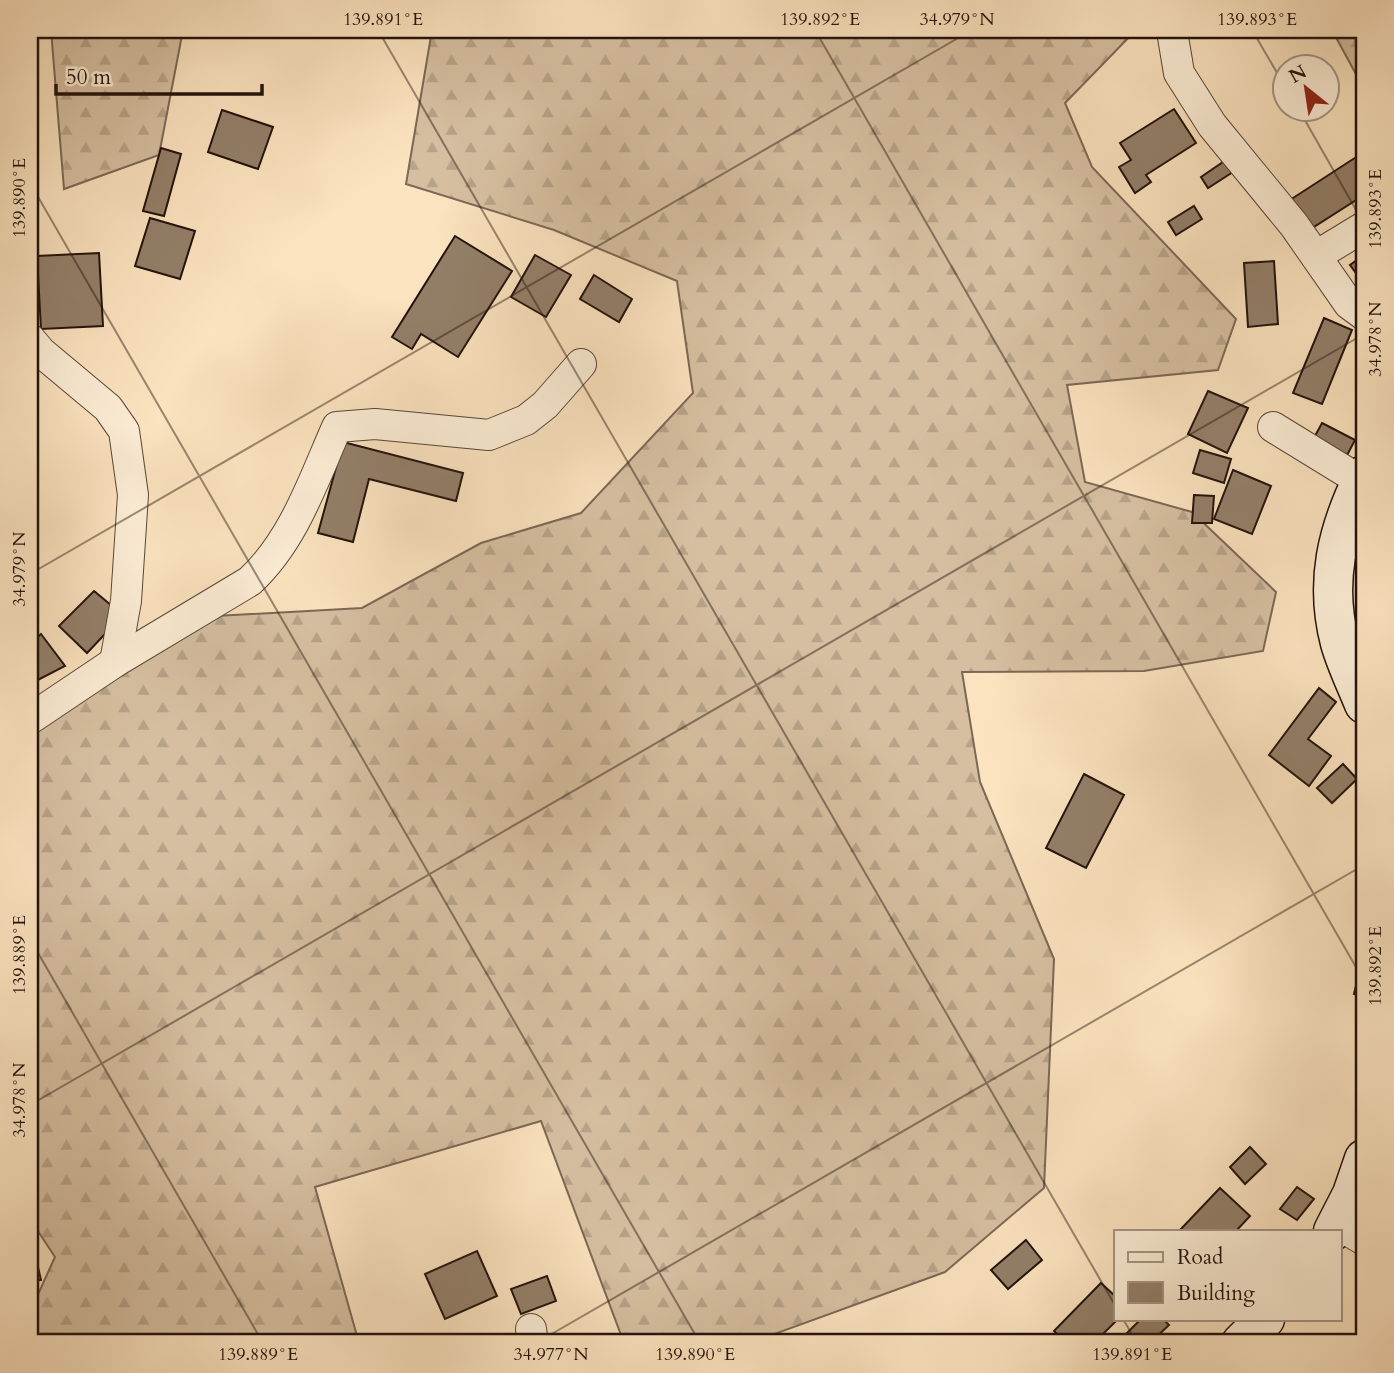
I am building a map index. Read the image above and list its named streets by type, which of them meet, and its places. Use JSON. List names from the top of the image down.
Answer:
{
  "legend": ["Road", "Building"],
  "scale_bar": "50 m",
  "north": "top left",
  "coordinates": [
    "139.891°E",
    "139.892°E",
    "34.979°N",
    "139.893°E",
    "139.890°E",
    "34.978°N",
    "139.889°E",
    "34.977°N"
  ]
}
